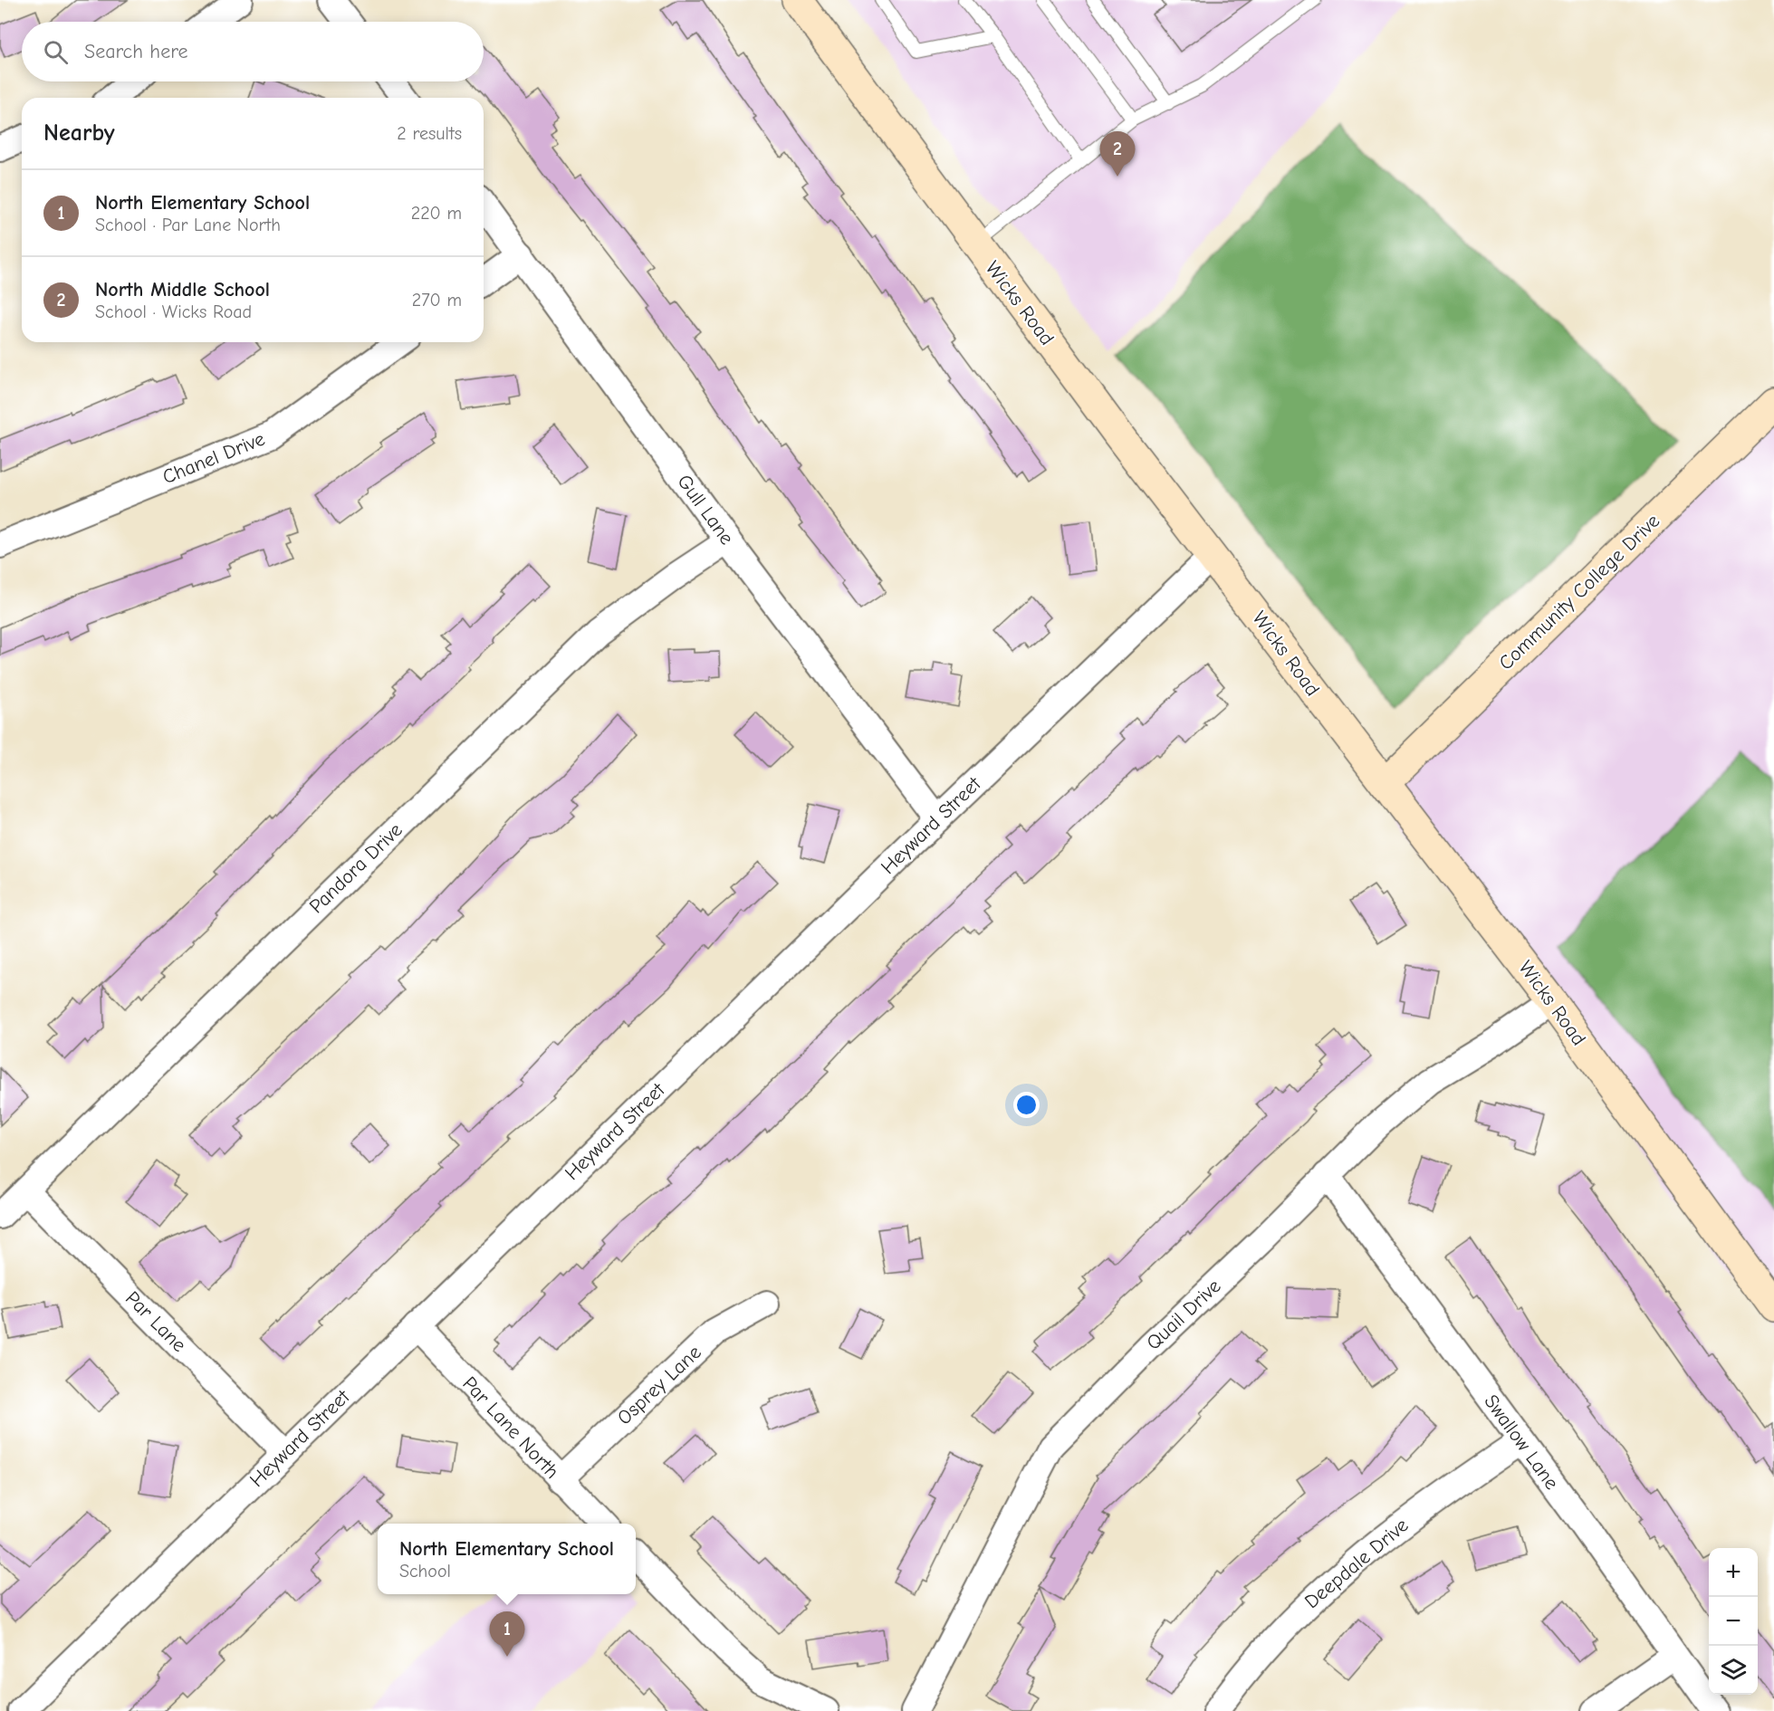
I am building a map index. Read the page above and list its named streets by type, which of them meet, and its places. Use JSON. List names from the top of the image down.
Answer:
{
  "streets": {
    "main road": ["Wicks Road", "Community College Drive"],
    "street": [
      "Chanel Drive",
      "Gull Lane",
      "Heyward Street",
      "Pandora Drive",
      "Quail Drive",
      "Par Lane",
      "Osprey Lane",
      "Par Lane North",
      "Swallow Lane",
      "Deepdale Drive"
    ]
  },
  "crossings": [
    ["Wicks Road", "Community College Drive"],
    ["Wicks Road", "Heyward Street"],
    ["Wicks Road", "Quail Drive"],
    ["Gull Lane", "Heyward Street"],
    ["Gull Lane", "Pandora Drive"],
    ["Heyward Street", "Par Lane"],
    ["Heyward Street", "Par Lane North"],
    ["Pandora Drive", "Par Lane"],
    ["Quail Drive", "Swallow Lane"],
    ["Osprey Lane", "Par Lane North"],
    ["Swallow Lane", "Deepdale Drive"]
  ],
  "page": {
    "search": "Search here",
    "heading": ["Nearby", "2 results"],
    "pins": ["2", "1"],
    "list": [
      {
        "mark": "1",
        "name": "North Elementary School",
        "note": "School · Par Lane North",
        "value": "220 m"
      },
      {
        "mark": "2",
        "name": "North Middle School",
        "note": "School · Wicks Road",
        "value": "270 m"
      }
    ],
    "popup": ["North Elementary School", "School"],
    "map_buttons": ["+", "−"]
  }
}
